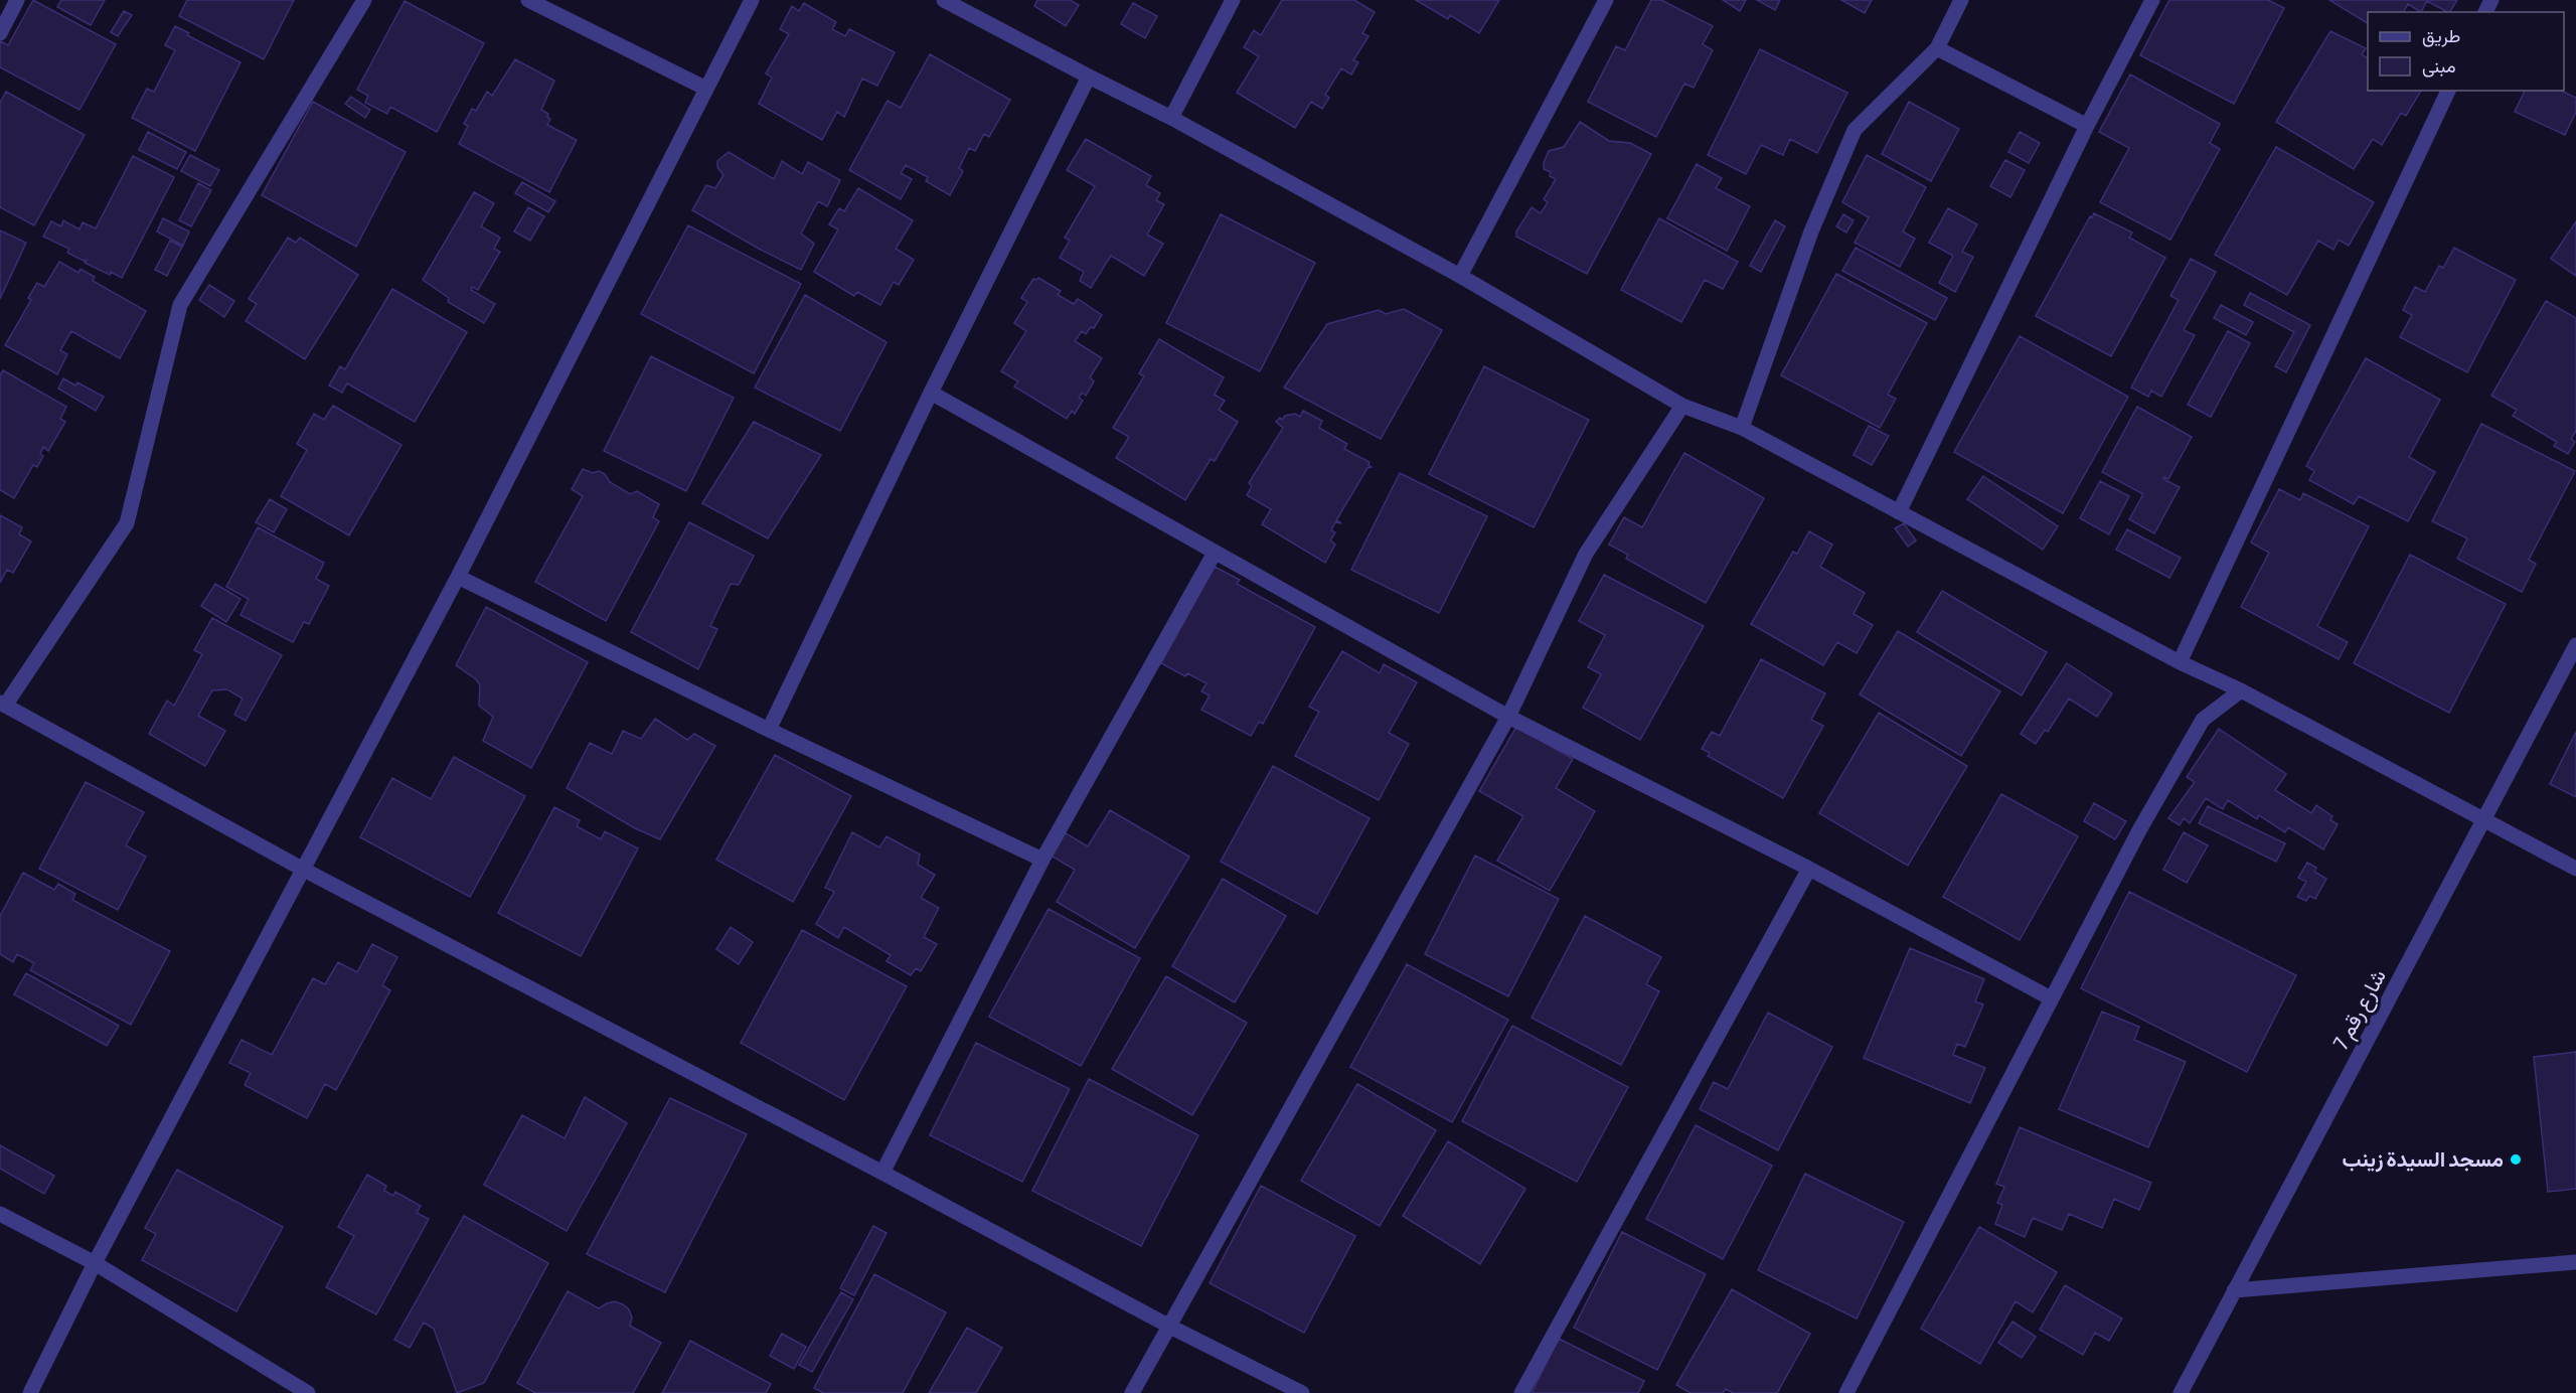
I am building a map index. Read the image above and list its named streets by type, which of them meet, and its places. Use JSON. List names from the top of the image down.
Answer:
{
  "streets": {
    "street": ["شارع رقم 7"]
  },
  "places": ["مسجد السيدة زينب"],
  "legend": ["طريق", "مبنى"]
}
